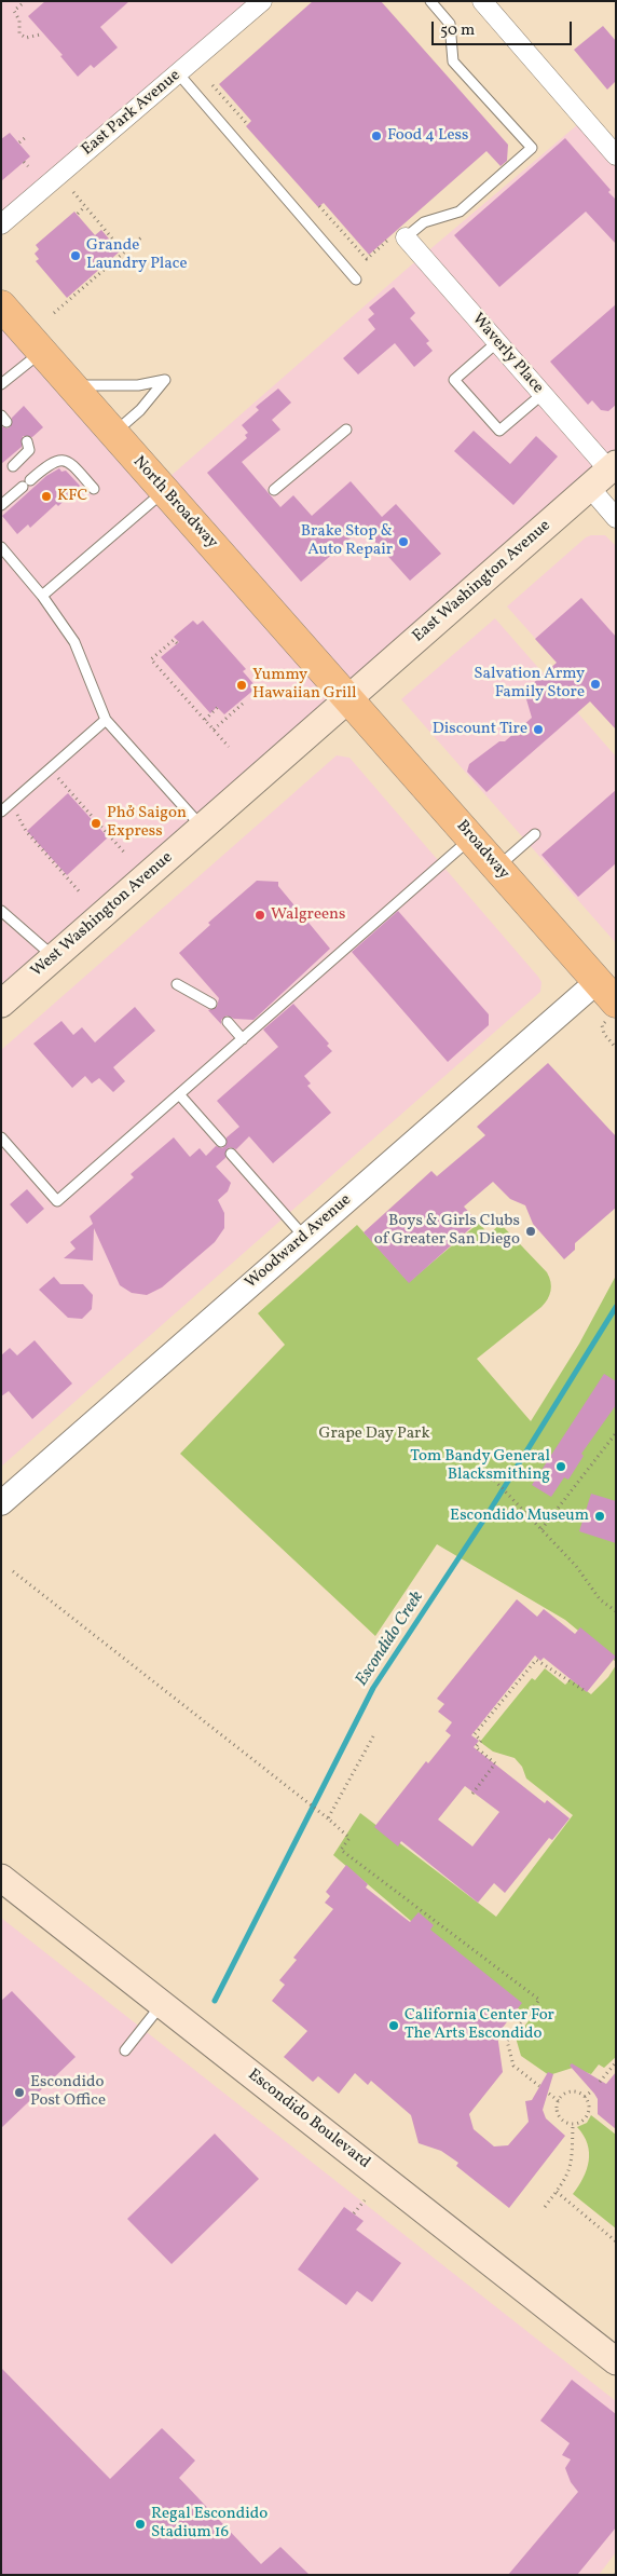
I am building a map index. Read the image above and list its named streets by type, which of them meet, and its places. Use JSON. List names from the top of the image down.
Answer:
{
  "streets": {
    "main road": [
      "North Broadway",
      "East Washington Avenue",
      "Broadway",
      "West Washington Avenue",
      "Escondido Boulevard"
    ],
    "street": ["East Park Avenue", "Waverly Place", "Woodward Avenue"]
  },
  "crossings": [
    ["Waverly Place", "East Washington Avenue"],
    ["North Broadway", "East Washington Avenue"],
    ["North Broadway", "Broadway"],
    ["North Broadway", "West Washington Avenue"],
    ["East Washington Avenue", "Broadway"],
    ["East Washington Avenue", "West Washington Avenue"],
    ["Broadway", "West Washington Avenue"],
    ["Broadway", "Woodward Avenue"]
  ],
  "water": ["Escondido Creek"],
  "parks": ["Grape Day Park"],
  "places": [
    "Food 4 Less",
    "Grande Laundry Place",
    "KFC",
    "Brake Stop & Auto Repair",
    "Salvation Army Family Store",
    "Yummy Hawaiian Grill",
    "Discount Tire",
    "Phở Saigon Express",
    "Walgreens",
    "Boys & Girls Clubs of Greater San Diego",
    "Tom Bandy General Blacksmithing",
    "Escondido Museum",
    "California Center For The Arts Escondido",
    "Escondido Post Office",
    "Regal Escondido Stadium 16"
  ],
  "scale_bar": "50 m"
}
